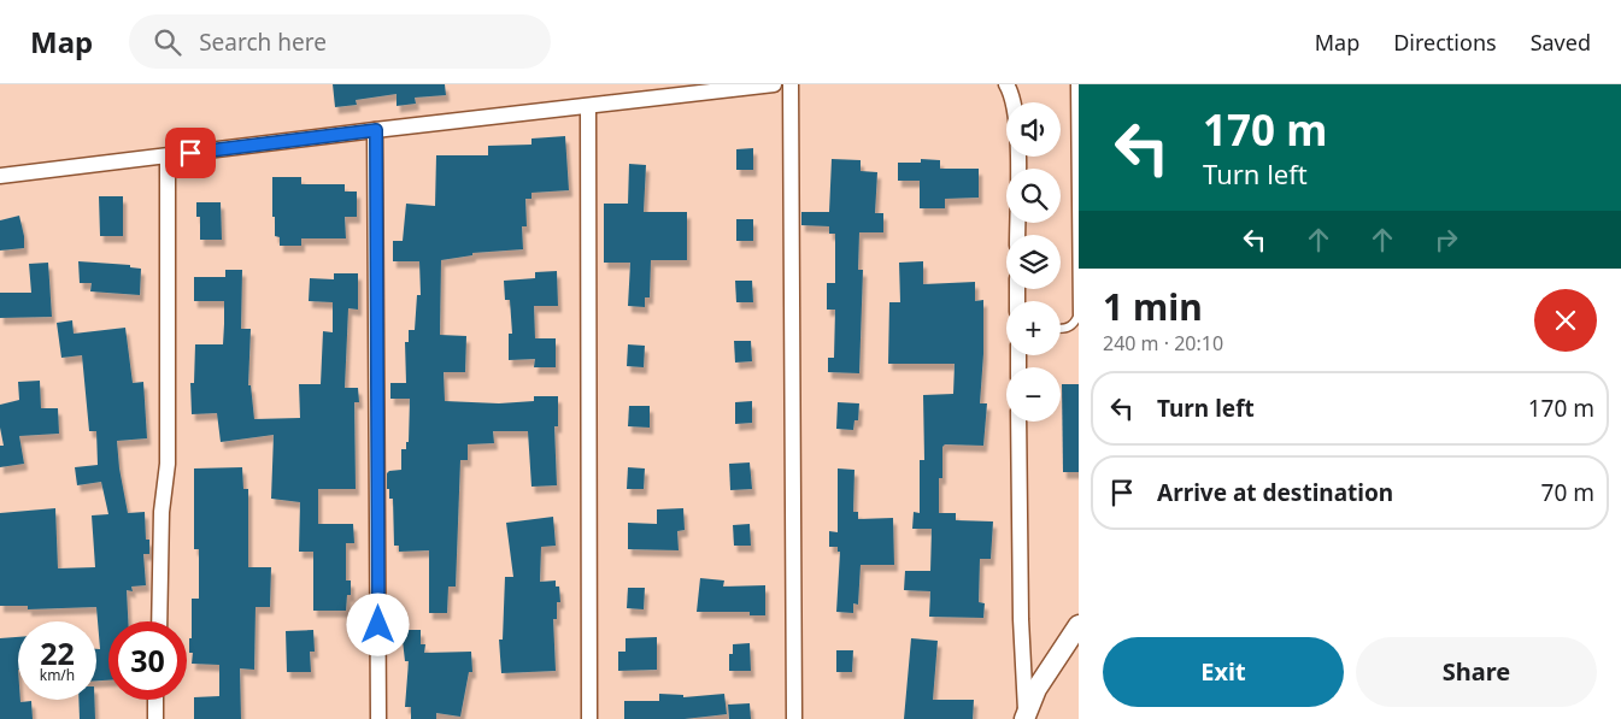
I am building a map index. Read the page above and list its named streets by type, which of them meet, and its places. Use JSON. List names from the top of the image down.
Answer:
{
  "page": {
    "header": "Map",
    "search": "Search here",
    "nav": ["Map", "Directions", "Saved"],
    "turn": ["170 m", "Turn left"],
    "map_buttons": ["+", "−"],
    "heading": ["1 min", "240 m · 20:10"],
    "list": [
      {
        "name": "Turn left",
        "value": "170 m"
      },
      {
        "name": "Arrive at destination",
        "value": "70 m"
      }
    ],
    "speed": "22 km/h",
    "limit": "30",
    "buttons": ["Exit", "Share"]
  }
}
